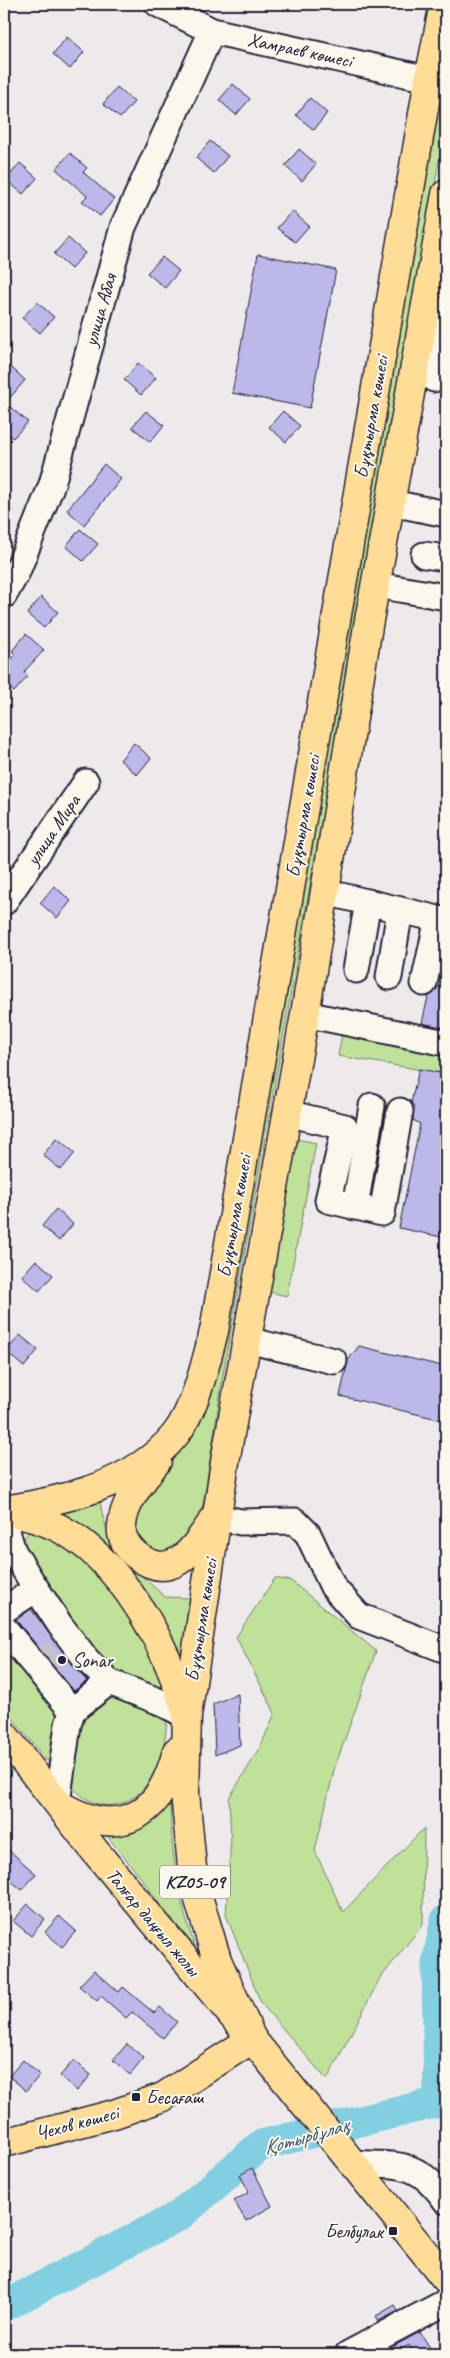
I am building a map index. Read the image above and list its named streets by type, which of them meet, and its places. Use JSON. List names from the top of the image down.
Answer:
{
  "streets": {
    "main road": [
      "Бұқтырма көшесі",
      "KZ05-09",
      "Талғар даңғыл жолы",
      "Чехов көшесі"
    ],
    "street": ["Хамраев көшесі", "улица Абая", "улица Мира"]
  },
  "crossings": [
    ["Хамраев көшесі", "улица Абая"],
    ["Хамраев көшесі", "Бұқтырма көшесі"],
    ["Бұқтырма көшесі", "KZ05-09"],
    ["Бұқтырма көшесі", "Талғар даңғыл жолы"],
    ["KZ05-09", "Талғар даңғыл жолы"],
    ["Талғар даңғыл жолы", "Чехов көшесі"]
  ],
  "water": ["Қотырбұлақ"],
  "places": {
    "other": ["Sonar"],
    "transit": ["Бесағаш", "Белбулак"]
  }
}
